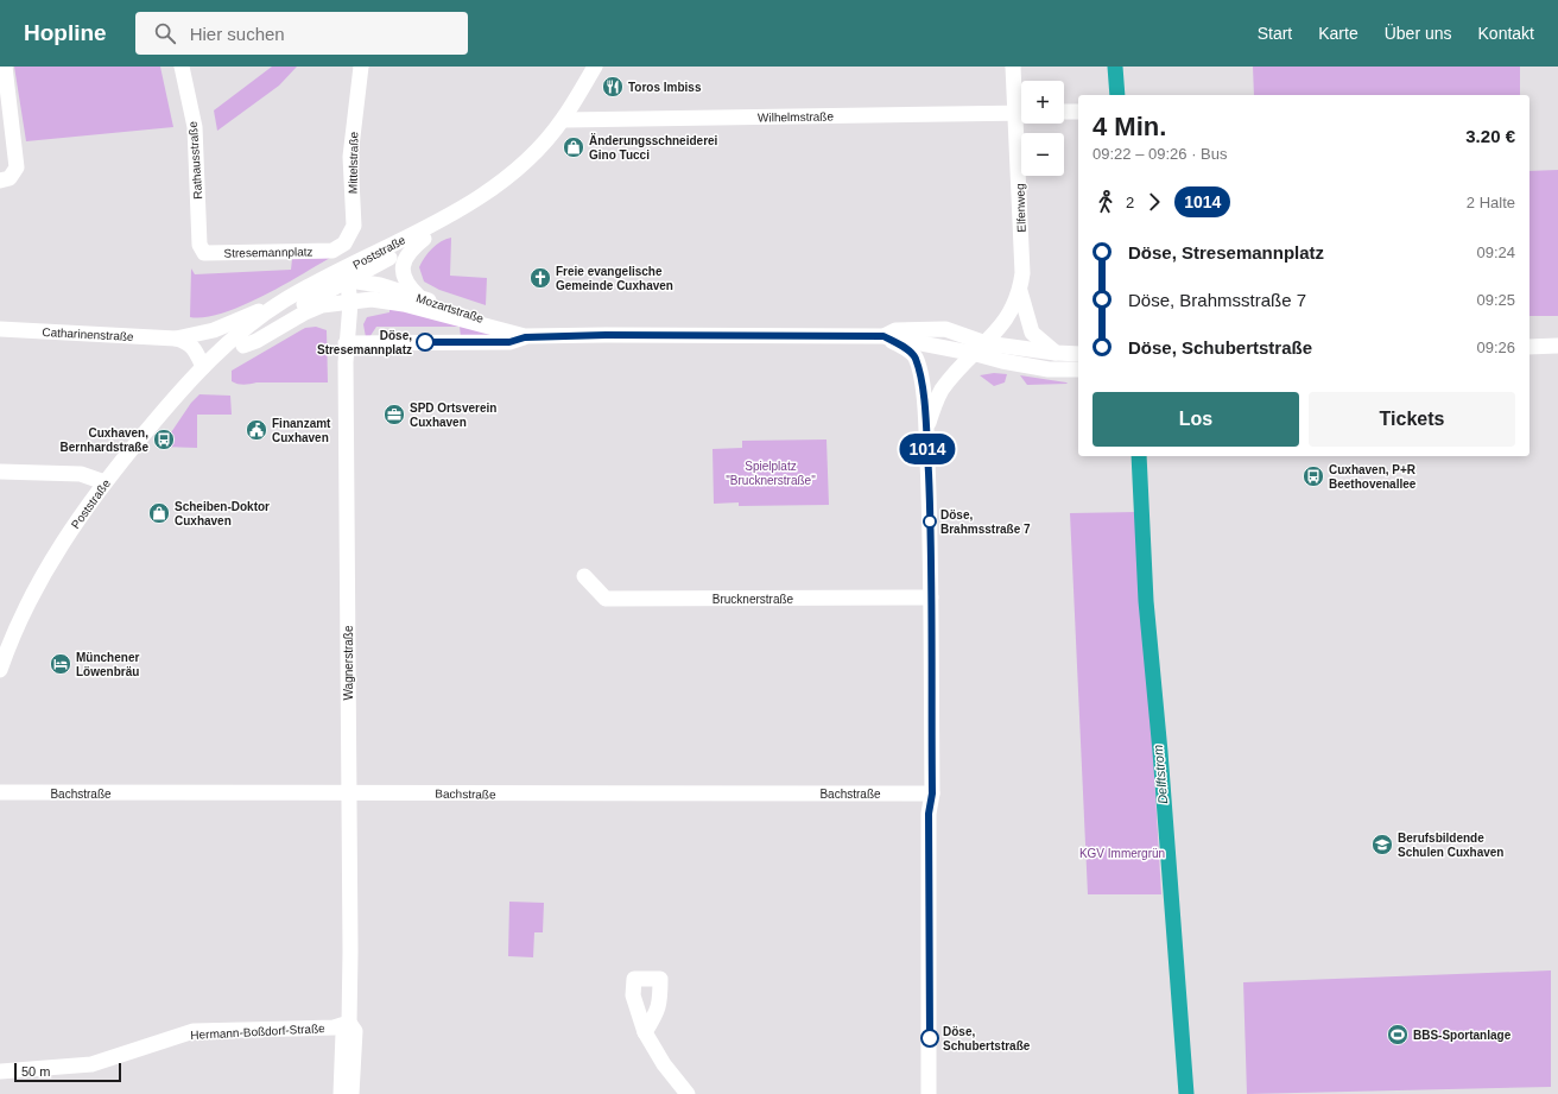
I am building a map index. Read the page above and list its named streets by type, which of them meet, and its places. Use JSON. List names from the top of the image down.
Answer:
{
  "streets": {
    "street": [
      "Wilhelmstraße",
      "Rathausstraße",
      "Mittelstraße",
      "Elfenweg",
      "Stresemannplatz",
      "Poststraße",
      "Mozartstraße",
      "Catharinenstraße",
      "Brucknerstraße",
      "Wagnerstraße",
      "Bachstraße",
      "Hermann-Boßdorf-Straße"
    ]
  },
  "crossings": [
    ["Wilhelmstraße", "Poststraße"],
    ["Rathausstraße", "Stresemannplatz"],
    ["Mittelstraße", "Stresemannplatz"],
    ["Elfenweg", "Mozartstraße"],
    ["Poststraße", "Mozartstraße"],
    ["Poststraße", "Catharinenstraße"],
    ["Poststraße", "Wagnerstraße"],
    ["Mozartstraße", "Wagnerstraße"],
    ["Wagnerstraße", "Bachstraße"],
    ["Wagnerstraße", "Hermann-Boßdorf-Straße"]
  ],
  "water": ["Delftstrom"],
  "parks": ["Spielplatz \"Brucknerstraße\"", "KGV Immergrün"],
  "places": {
    "restaurant": ["Toros Imbiss"],
    "shop": ["Änderungsschneiderei Gino Tucci", "Scheiben-Doktor Cuxhaven"],
    "church": ["Freie evangelische Gemeinde Cuxhaven"],
    "other": ["Döse, Stresemannplatz", "Döse, Brahmsstraße 7", "Döse, Schubertstraße"],
    "office": ["SPD Ortsverein Cuxhaven"],
    "public building": ["Finanzamt Cuxhaven"],
    "bus stop": ["Cuxhaven, Bernhardstraße", "Cuxhaven, P+R Beethovenallee"],
    "hotel": ["Münchener Löwenbräu"],
    "school or university": ["Berufsbildende Schulen Cuxhaven"],
    "sports": ["BBS-Sportanlage"]
  },
  "lines": ["bus line 1014"],
  "scale_bar": "50 m",
  "page": {
    "header": "Hopline",
    "search": "Hier suchen",
    "nav": [
      "Start",
      "Karte",
      "Über uns",
      "Kontakt"
    ],
    "on_map": "1014",
    "map_buttons": ["+", "−"],
    "heading": ["4 Min.", "09:22 – 09:26 · Bus", "3.20 €"],
    "legs": ["2", "1014", "2 Halte"],
    "list": [
      {
        "name": "Döse, Stresemannplatz",
        "value": "09:24"
      },
      {
        "name": "Döse, Brahmsstraße 7",
        "value": "09:25"
      },
      {
        "name": "Döse, Schubertstraße",
        "value": "09:26"
      }
    ],
    "buttons": ["Los", "Tickets"],
    "scale": "50 m"
  }
}
